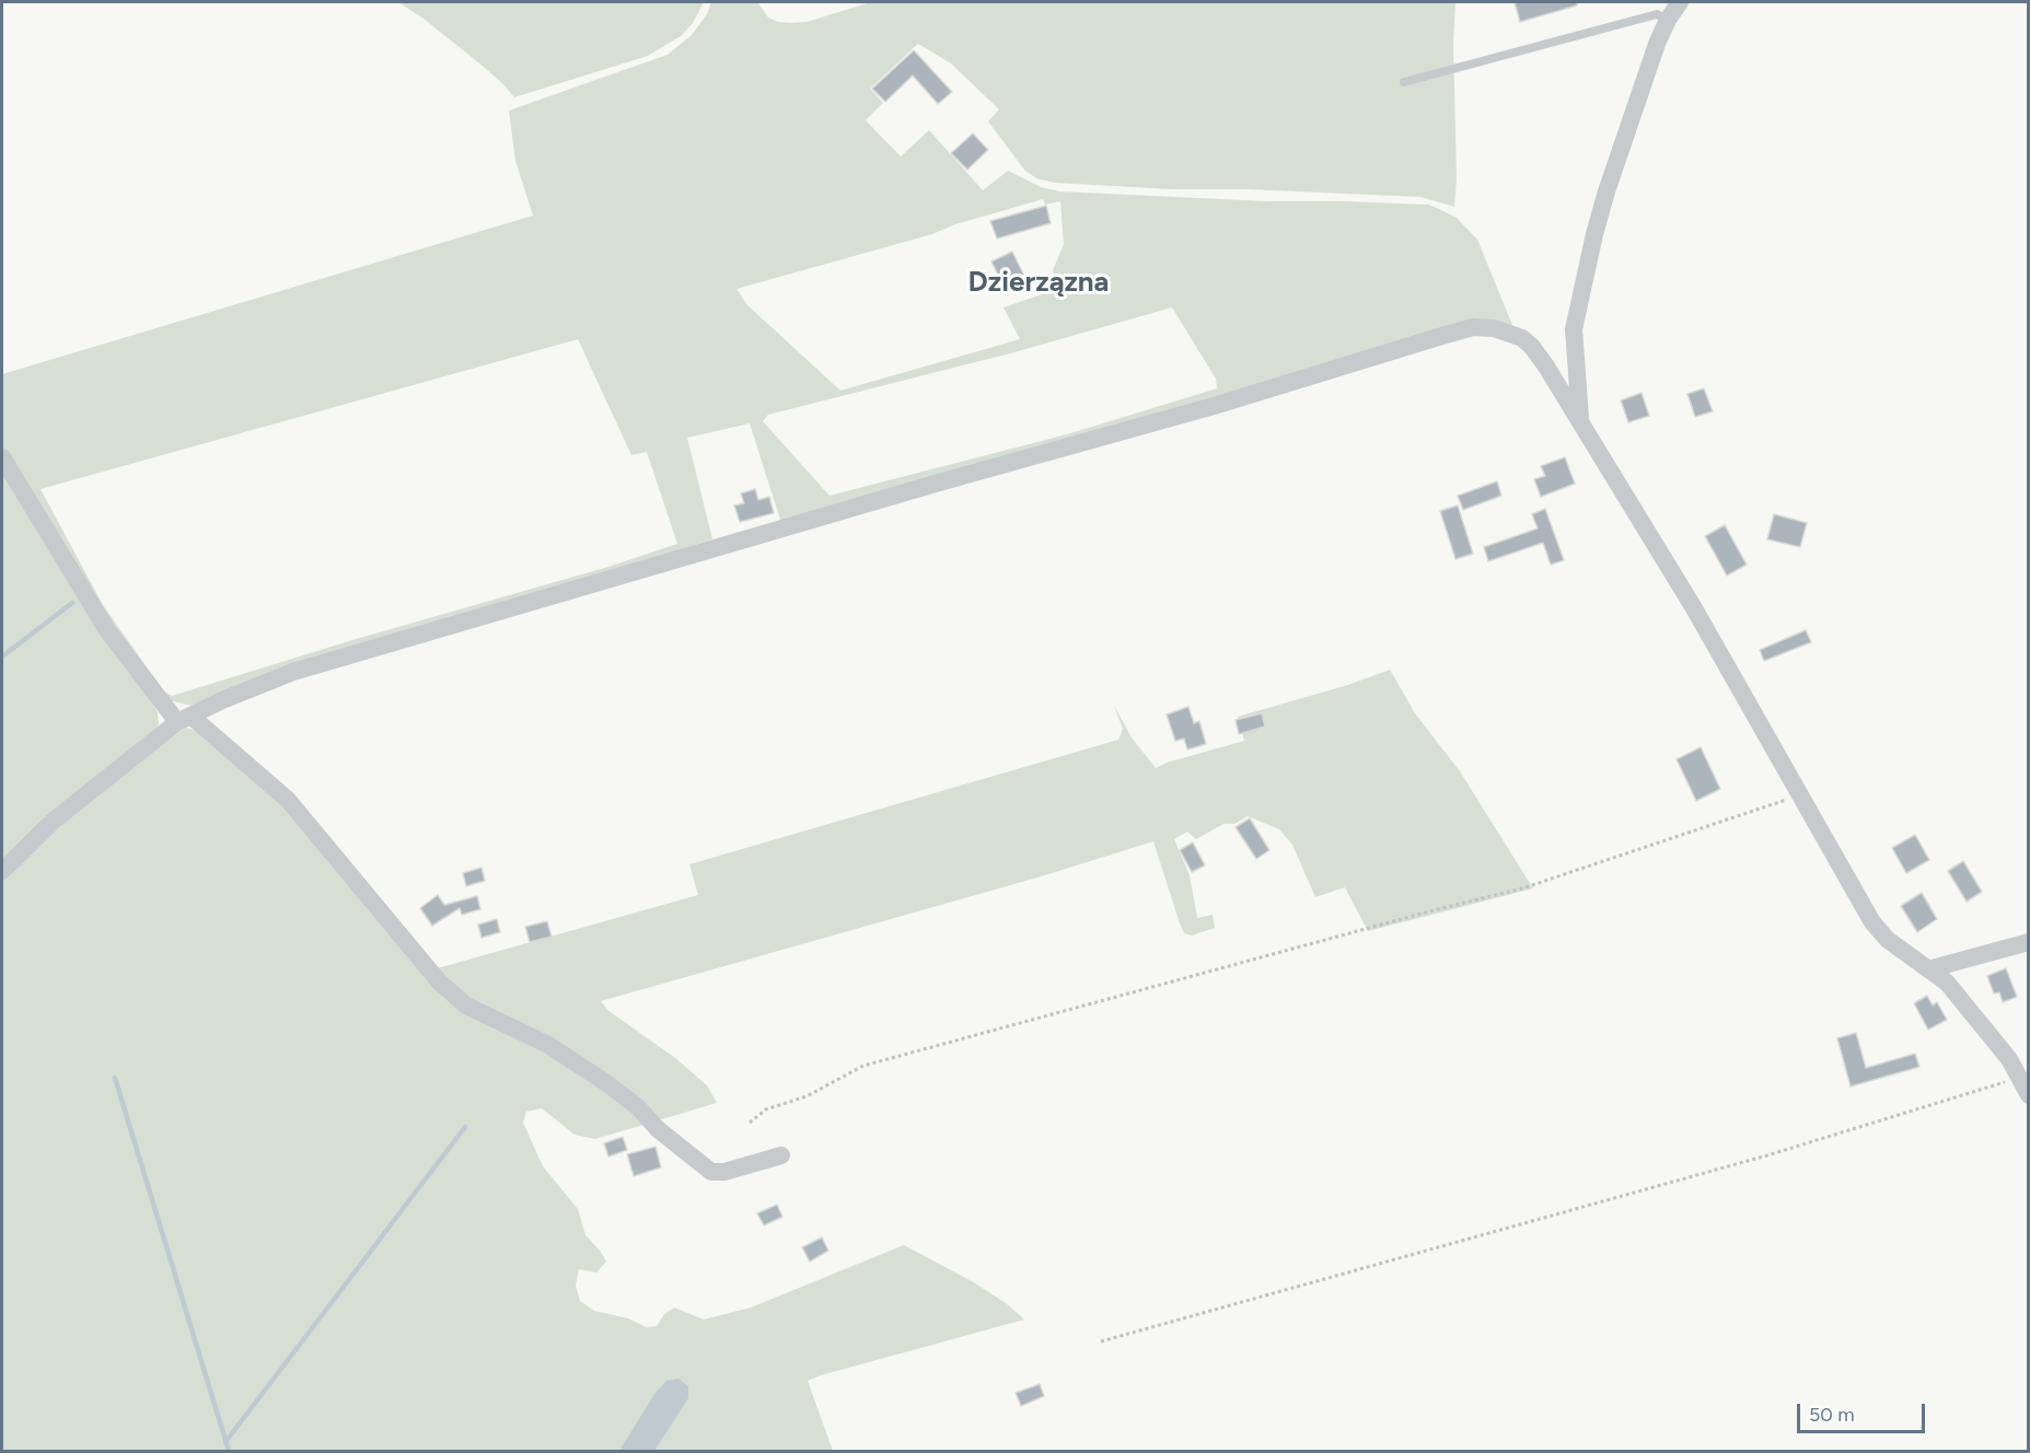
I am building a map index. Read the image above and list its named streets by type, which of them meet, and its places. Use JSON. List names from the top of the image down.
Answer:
{
  "districts": ["Dzierzązna"],
  "scale_bar": "50 m"
}
